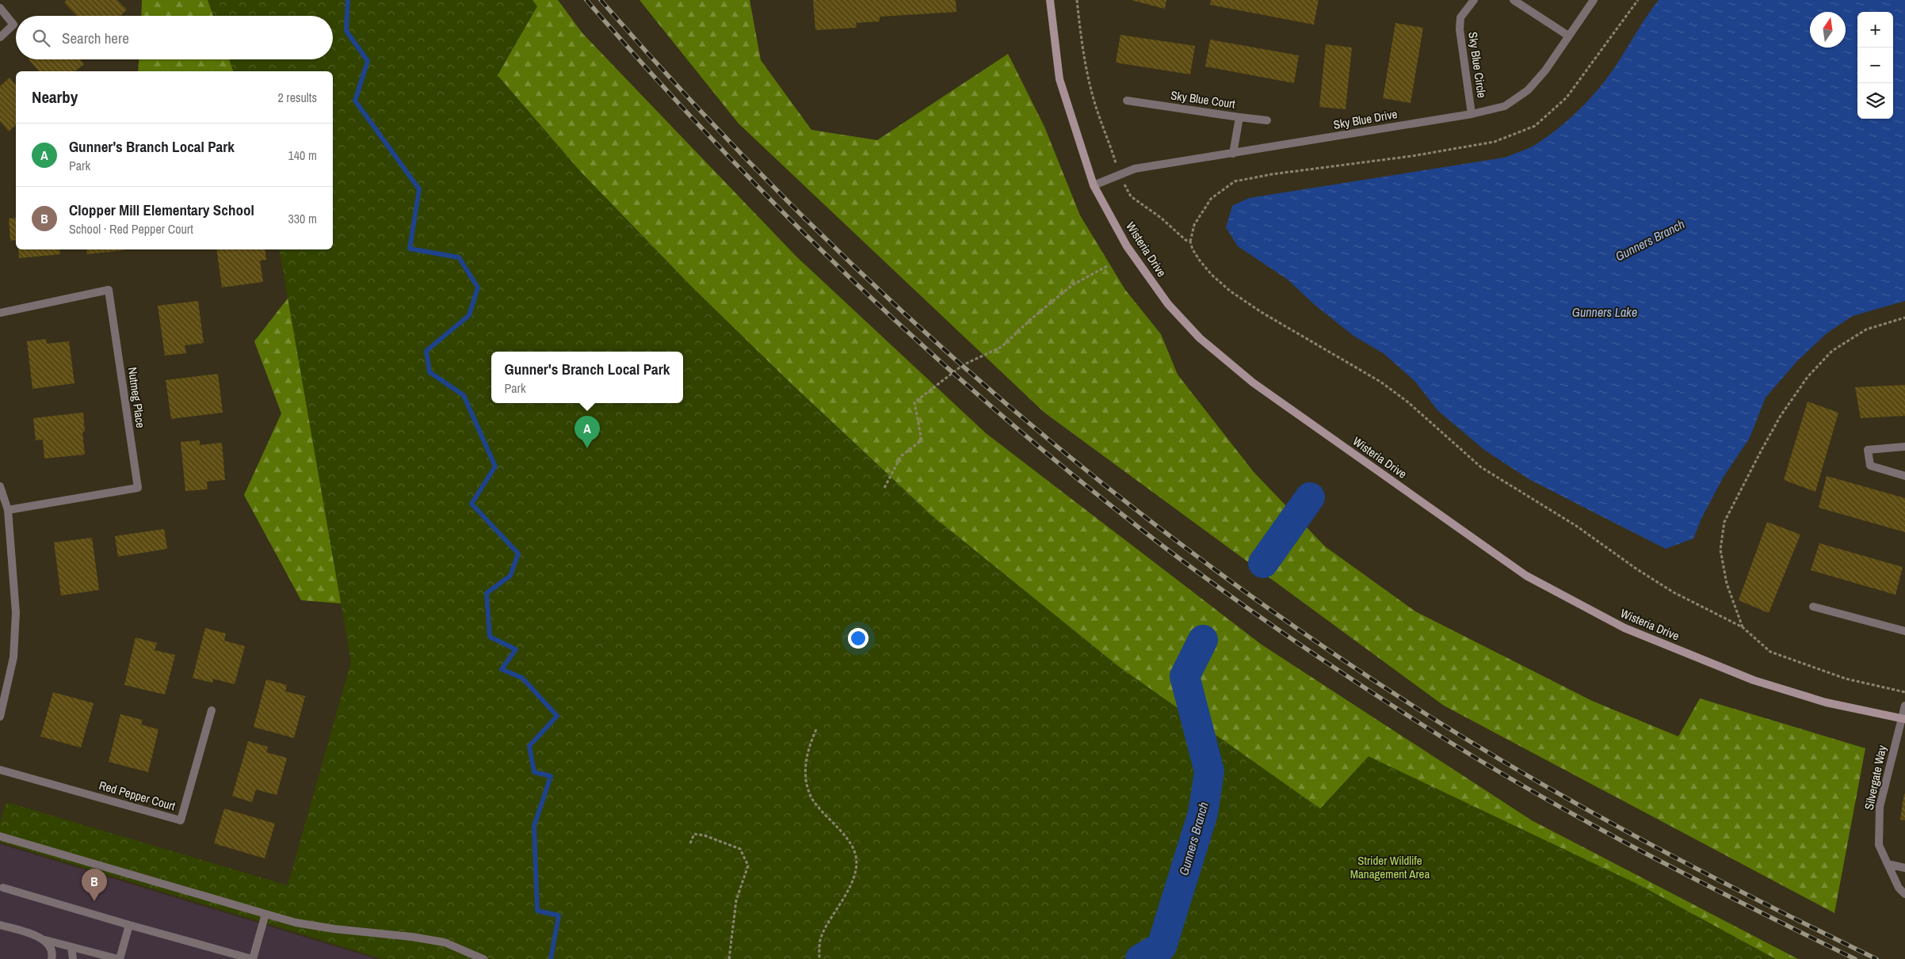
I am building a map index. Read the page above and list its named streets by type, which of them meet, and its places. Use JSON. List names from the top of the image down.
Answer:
{
  "streets": {
    "street": [
      "Sky Blue Circle",
      "Sky Blue Court",
      "Sky Blue Drive",
      "Wisteria Drive",
      "Nutmeg Place",
      "Silvergate Way",
      "Red Pepper Court"
    ]
  },
  "crossings": [
    ["Sky Blue Circle", "Sky Blue Drive"],
    ["Sky Blue Court", "Sky Blue Drive"],
    ["Sky Blue Drive", "Wisteria Drive"],
    ["Wisteria Drive", "Silvergate Way"]
  ],
  "water": ["Gunners Branch", "Gunners Lake"],
  "parks": ["Strider Wildlife Management Area"],
  "north": "top",
  "page": {
    "map_buttons": ["+", "−"],
    "search": "Search here",
    "heading": ["Nearby", "2 results"],
    "list": [
      {
        "mark": "A",
        "name": "Gunner's Branch Local Park",
        "note": "Park",
        "value": "140 m"
      },
      {
        "mark": "B",
        "name": "Clopper Mill Elementary School",
        "note": "School · Red Pepper Court",
        "value": "330 m"
      }
    ],
    "popup": ["Gunner's Branch Local Park", "Park"],
    "pins": ["A", "B"]
  }
}
